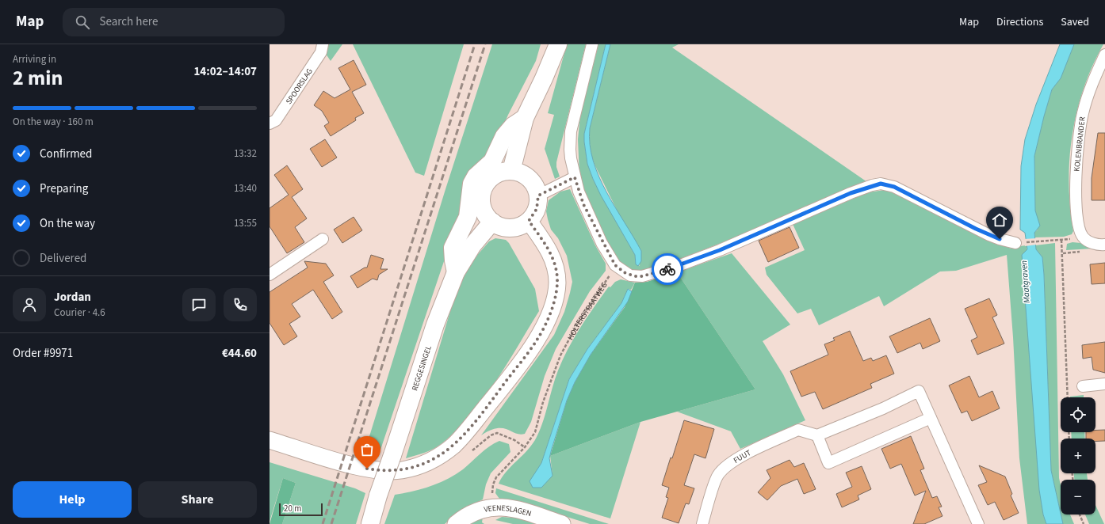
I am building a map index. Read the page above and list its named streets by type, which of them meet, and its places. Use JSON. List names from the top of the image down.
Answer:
{
  "streets": {
    "main road": ["REGGESINGEL", "VEENESLAGEN"],
    "street": ["SPOORSLAG", "KOLENBRANDER", "FUUT"],
    "path": ["HOLTERSTRAATWEG"]
  },
  "crossings": [
    ["HOLTERSTRAATWEG", "VEENESLAGEN"]
  ],
  "water": ["Maatgraven"],
  "scale_bar": "20 m",
  "page": {
    "header": "Map",
    "search": "Search here",
    "nav": ["Map", "Directions", "Saved"],
    "heading": ["2 min", "Arriving in", "14:02–14:07"],
    "panel": [
      "Jordan",
      "Courier · 4.6",
      "Order #9971",
      "€44.60"
    ],
    "bar": "On the way · 160 m",
    "list": [
      ["Confirmed", "13:32"],
      ["Preparing", "13:40"],
      ["On the way", "13:55"],
      "Delivered"
    ],
    "map_buttons": ["+", "−"],
    "buttons": ["Help", "Share"],
    "scale": "20 m"
  }
}
